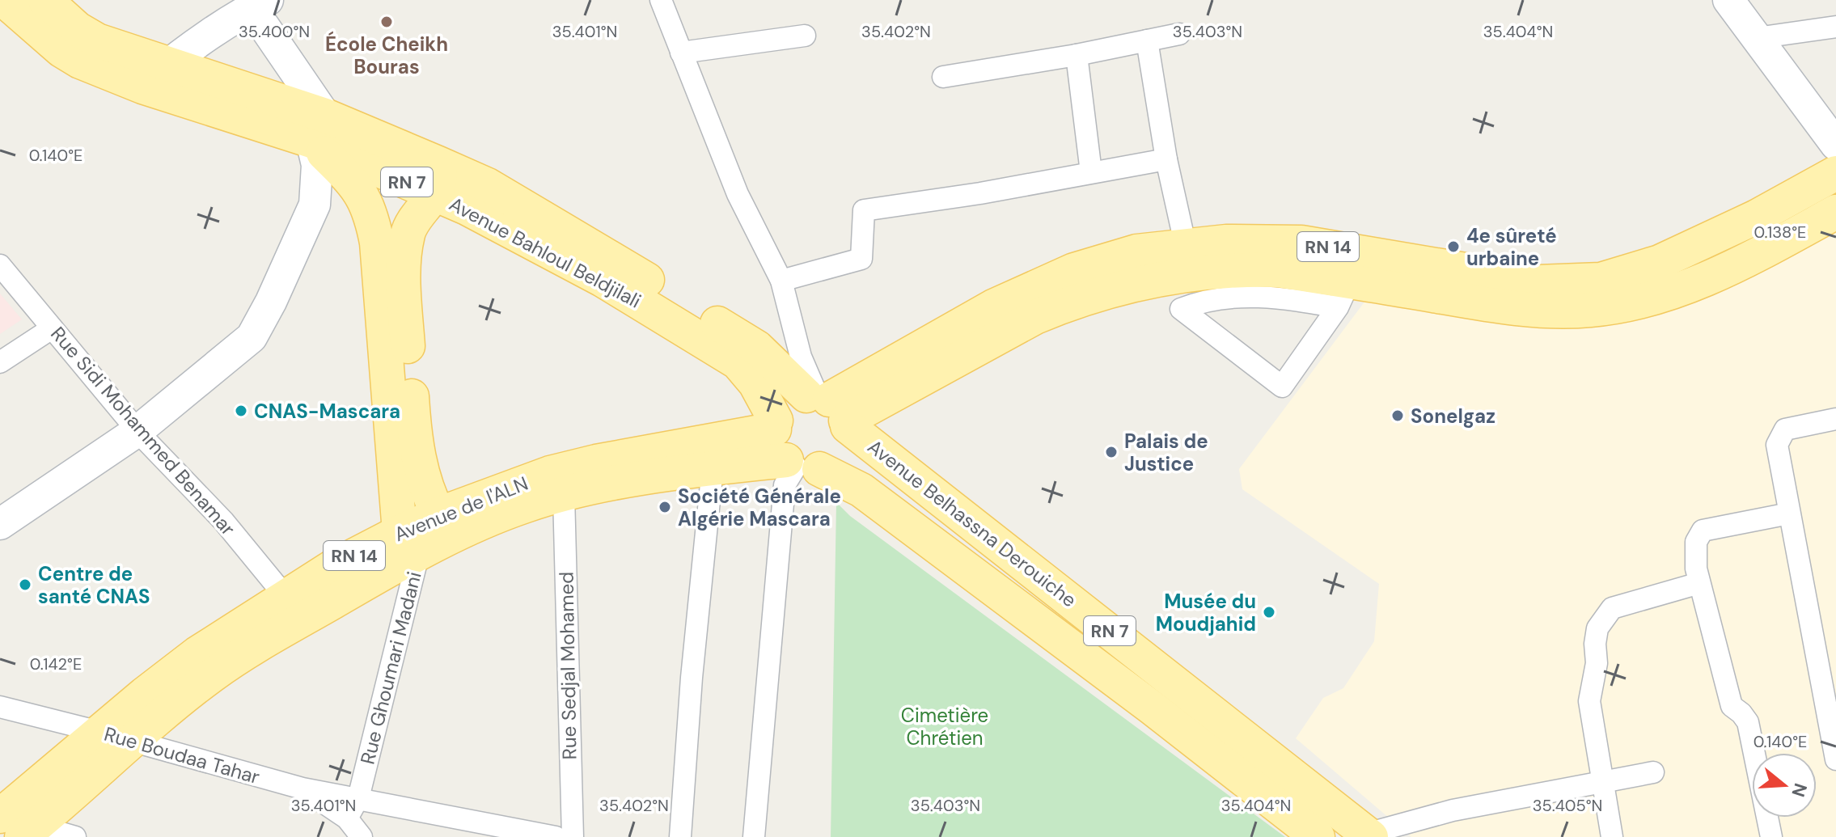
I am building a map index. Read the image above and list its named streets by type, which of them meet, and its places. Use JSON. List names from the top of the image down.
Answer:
{
  "streets": {
    "main road": [
      "RN 7",
      "RN 14",
      "Avenue Bahloul Beldjilali",
      "Avenue de l'ALN",
      "Avenue Belhassna Derouiche"
    ],
    "street": [
      "Rue Sidi Mohammed Benamar",
      "Rue Sedjal Mohamed",
      "Rue Ghoumari Madani",
      "Rue Boudaa Tahar"
    ]
  },
  "crossings": [
    ["RN 14", "Avenue Bahloul Beldjilali"],
    ["RN 14", "Avenue Belhassna Derouiche"],
    ["Avenue Bahloul Beldjilali", "Avenue de l'ALN"],
    ["Avenue Bahloul Beldjilali", "Avenue Belhassna Derouiche"],
    ["Rue Sidi Mohammed Benamar", "Avenue de l'ALN"],
    ["Avenue de l'ALN", "Avenue Belhassna Derouiche"],
    ["Avenue de l'ALN", "Rue Sedjal Mohamed"],
    ["Avenue de l'ALN", "Rue Ghoumari Madani"],
    ["Avenue de l'ALN", "Rue Boudaa Tahar"],
    ["Rue Ghoumari Madani", "Rue Boudaa Tahar"]
  ],
  "parks": ["Cimetière Chrétien"],
  "places": [
    "École Cheikh Bouras",
    "4e sûreté urbaine",
    "CNAS-Mascara",
    "Sonelgaz",
    "Palais de Justice",
    "Société Générale Algérie Mascara",
    "Centre de santé CNAS",
    "Musée du Moudjahid"
  ],
  "north": "right",
  "coordinates": [
    "35.400°N",
    "35.401°N",
    "35.402°N",
    "35.403°N",
    "35.404°N",
    "0.140°E",
    "0.138°E",
    "0.142°E",
    "35.405°N"
  ]
}
